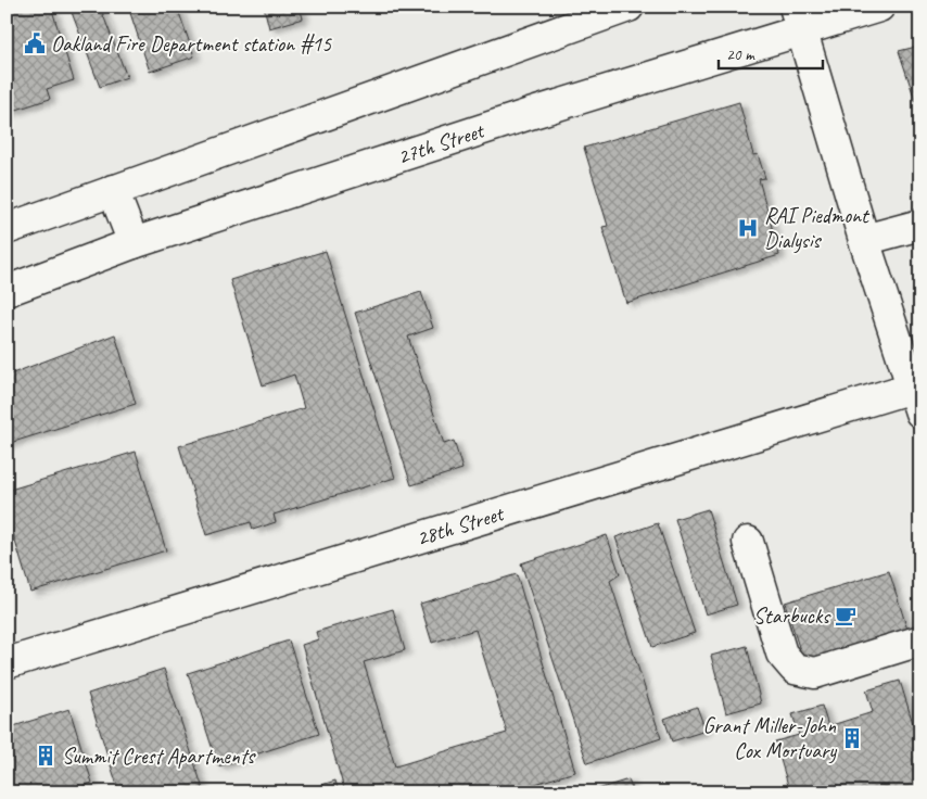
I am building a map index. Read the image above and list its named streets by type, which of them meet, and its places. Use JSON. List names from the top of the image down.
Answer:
{
  "streets": {
    "street": ["27th Street", "28th Street"]
  },
  "places": {
    "public building": ["Oakland Fire Department station #15"],
    "hospital": ["RAI Piedmont Dialysis"],
    "cafe": ["Starbucks"],
    "building": ["Grant Miller-John Cox Mortuary", "Summit Crest Apartments"]
  },
  "scale_bar": "20 m"
}
